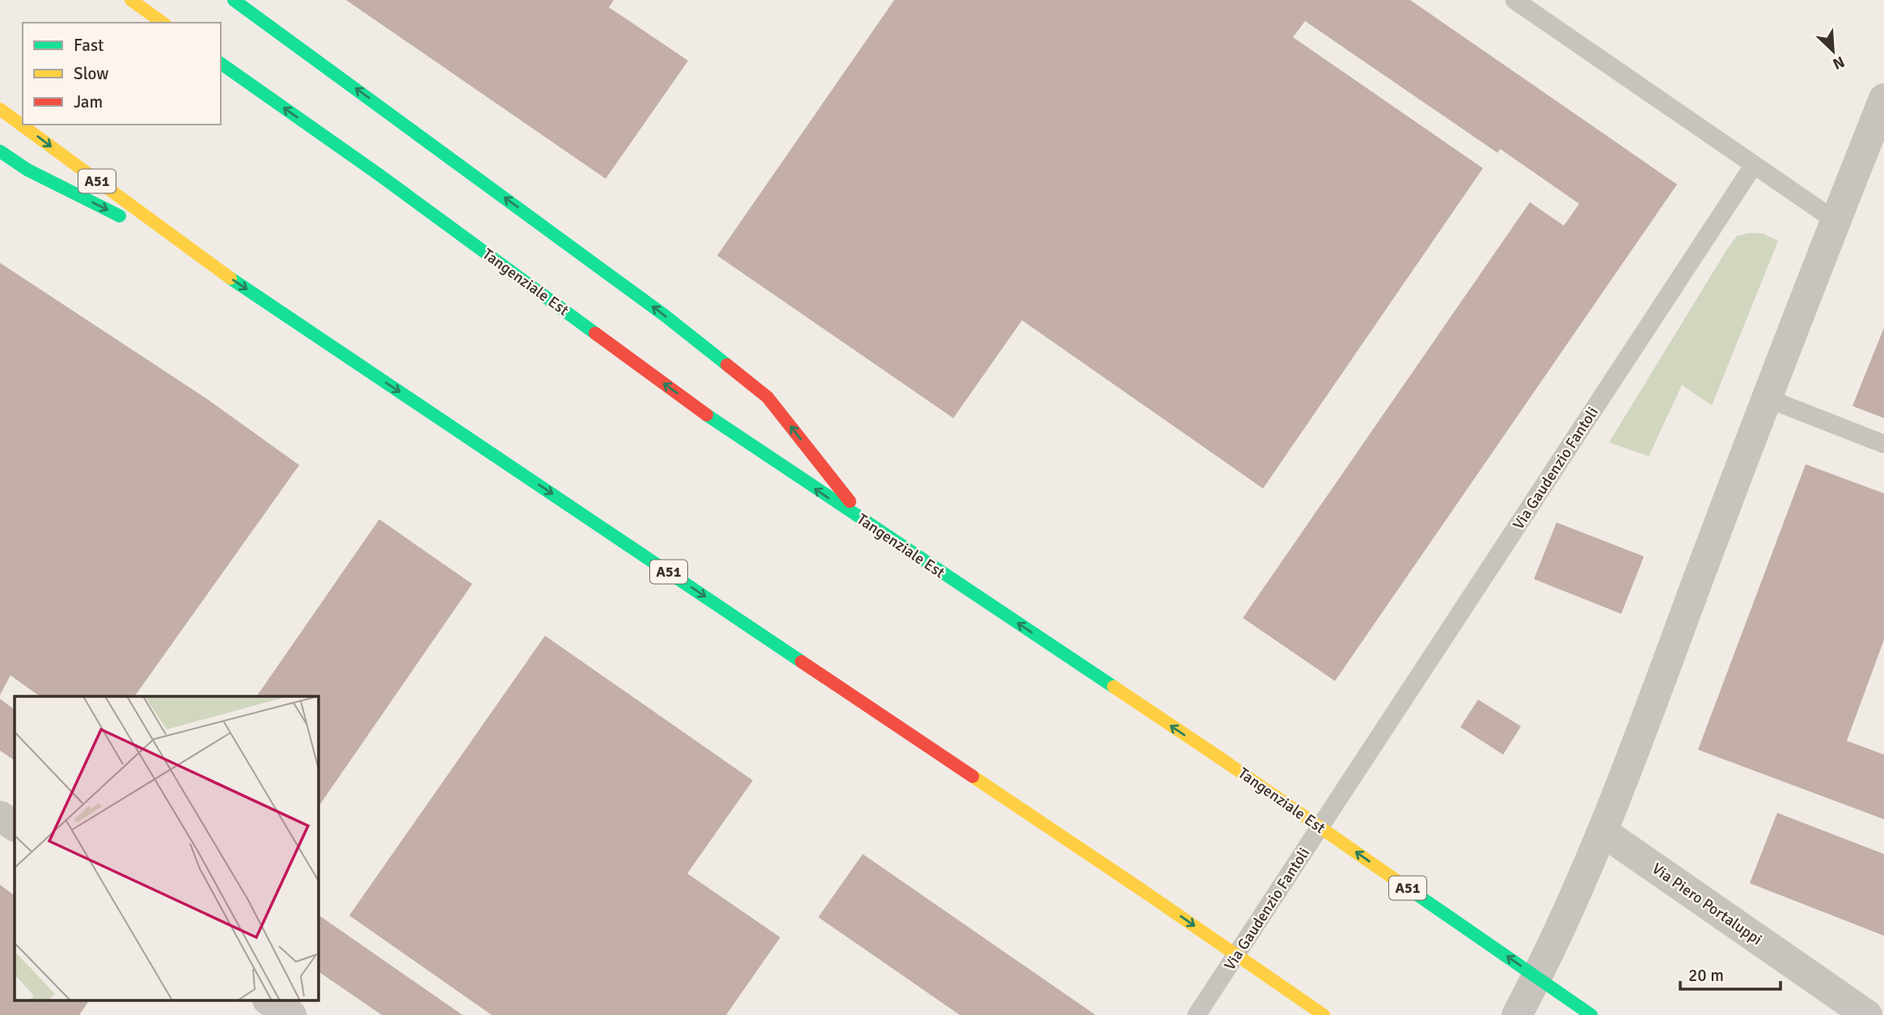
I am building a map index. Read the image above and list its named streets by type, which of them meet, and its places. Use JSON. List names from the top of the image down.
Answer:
{
  "streets": {
    "highway": ["A51", "Tangenziale Est"],
    "street": ["Via Piero Portaluppi"],
    "lane": ["Via Gaudenzio Fantoli"]
  },
  "legend": ["Fast", "Slow", "Jam"],
  "scale_bar": "20 m",
  "north": "bottom right"
}
